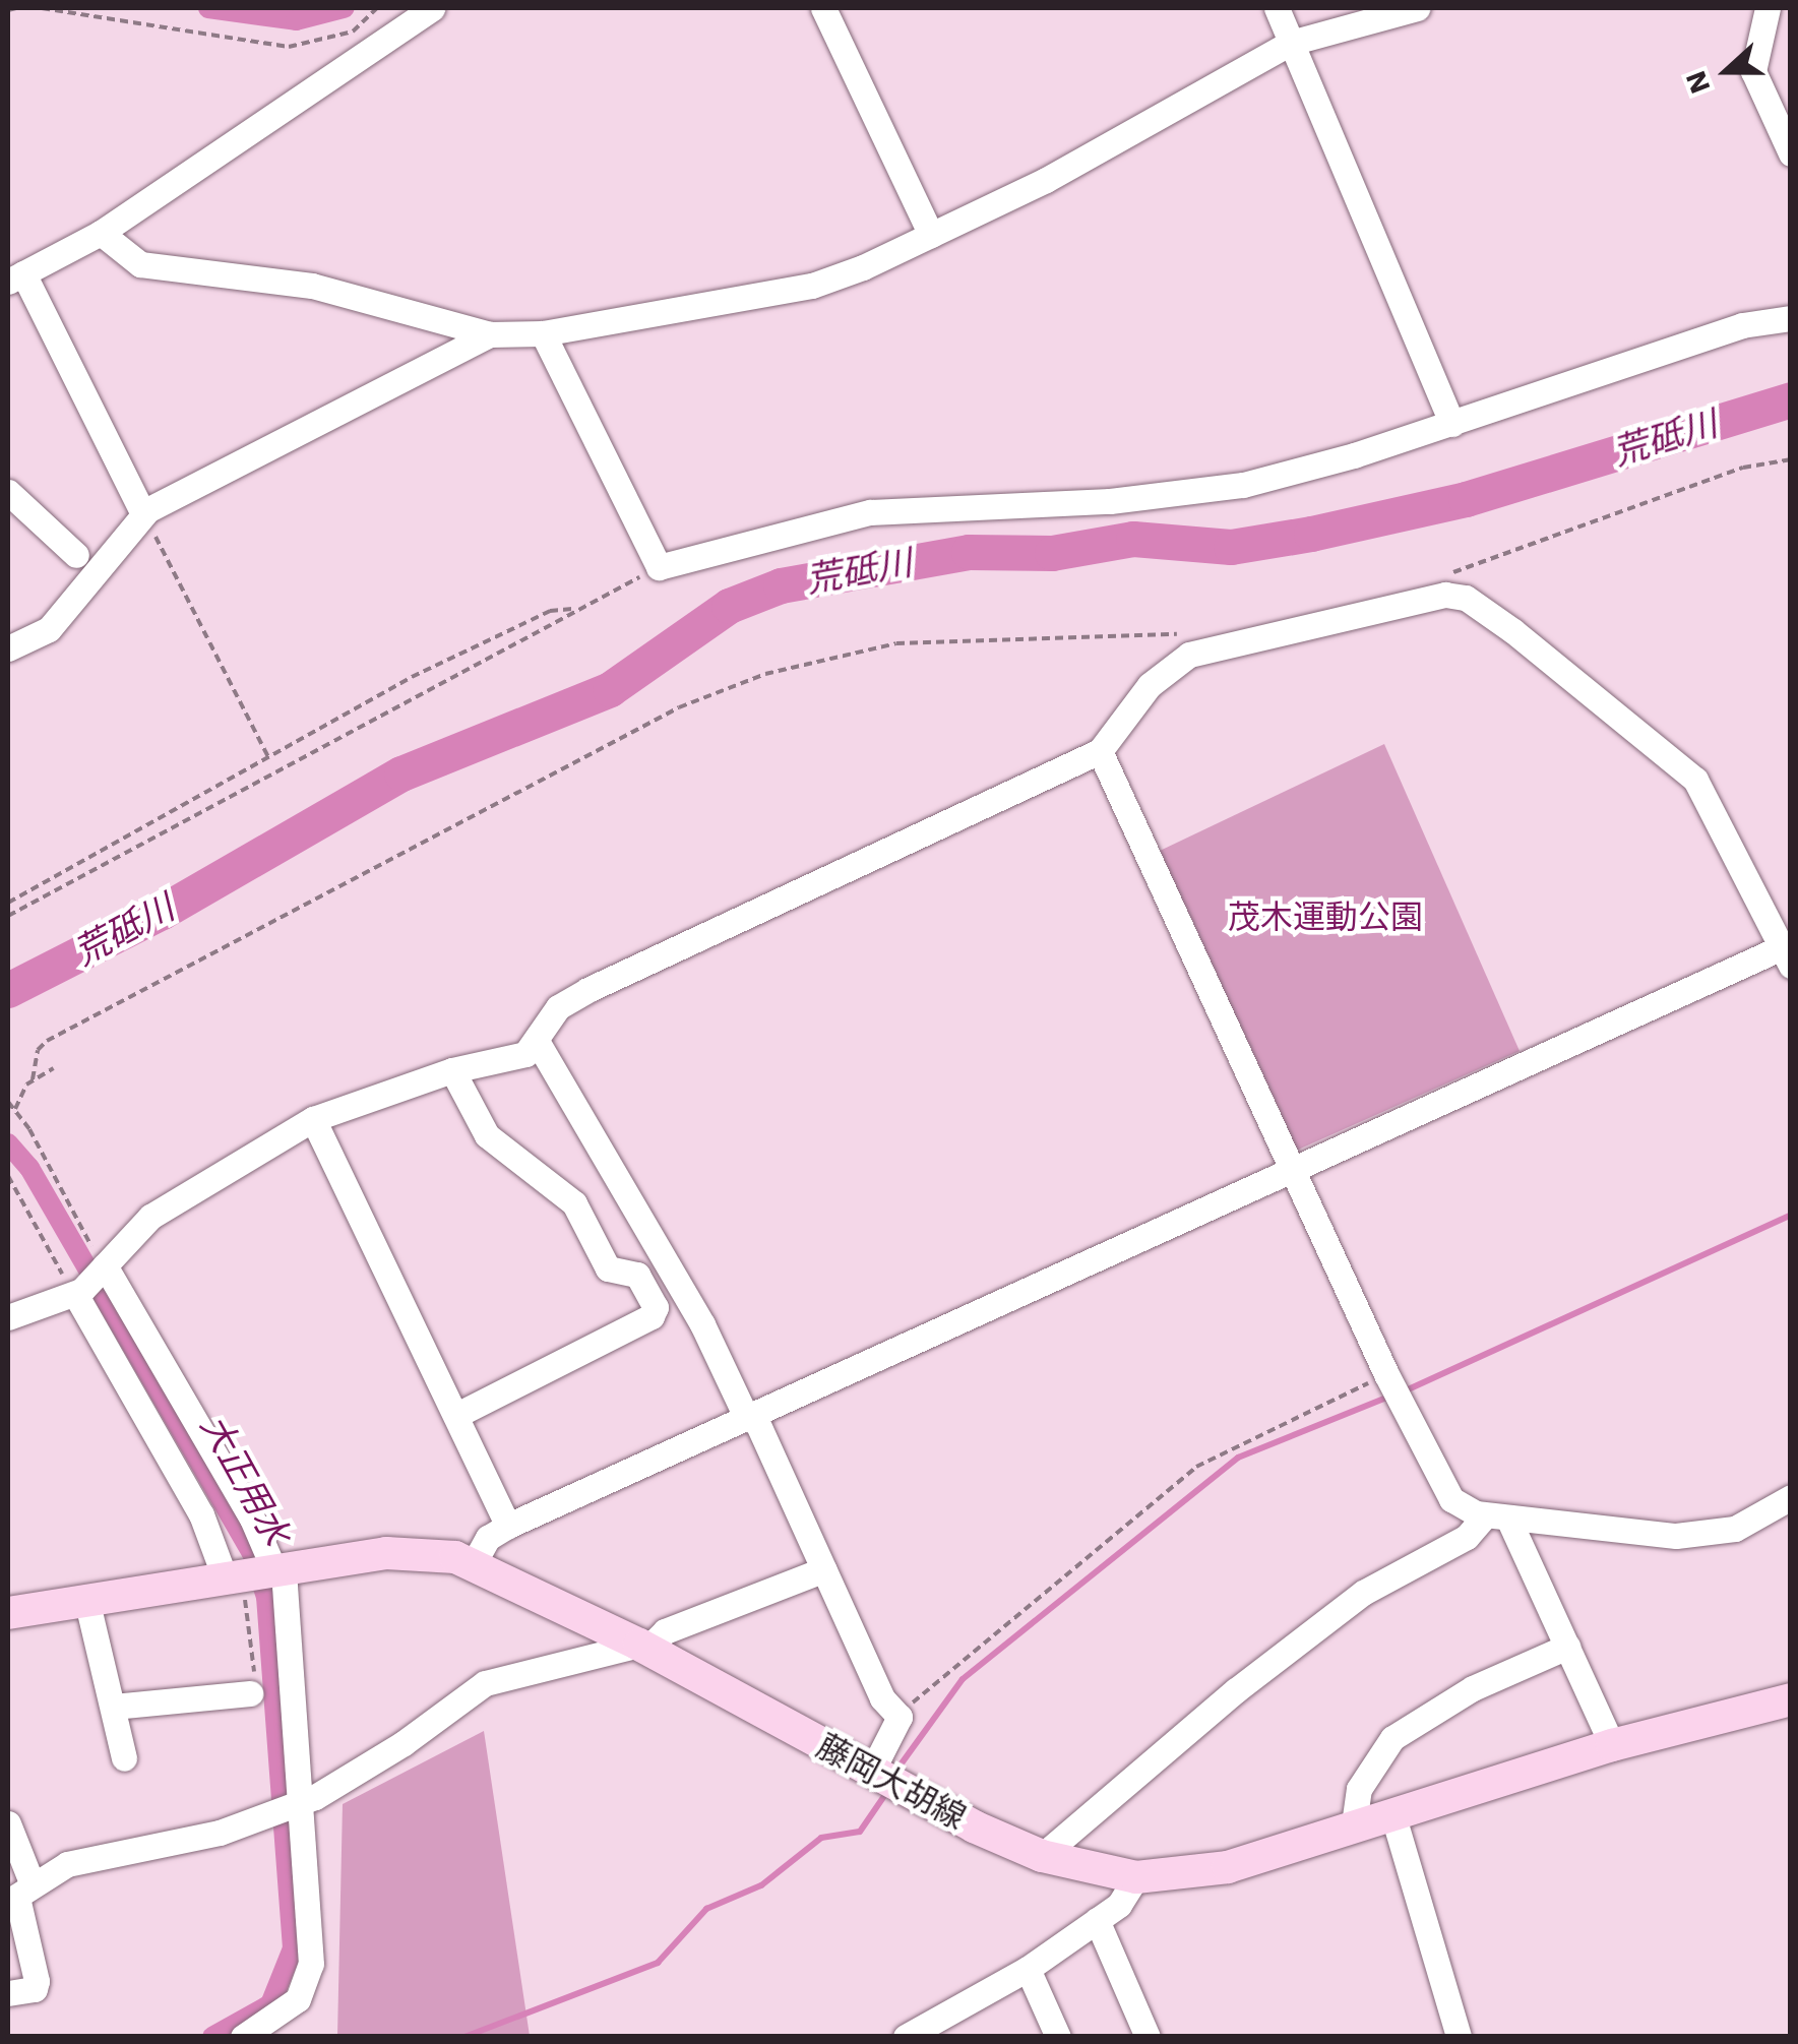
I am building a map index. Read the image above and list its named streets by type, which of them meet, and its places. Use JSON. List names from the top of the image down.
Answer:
{
  "streets": {
    "main road": ["藤岡大胡線"]
  },
  "water": ["荒砥川", "大正用水"],
  "parks": ["茂木運動公園"],
  "north": "left"
}
